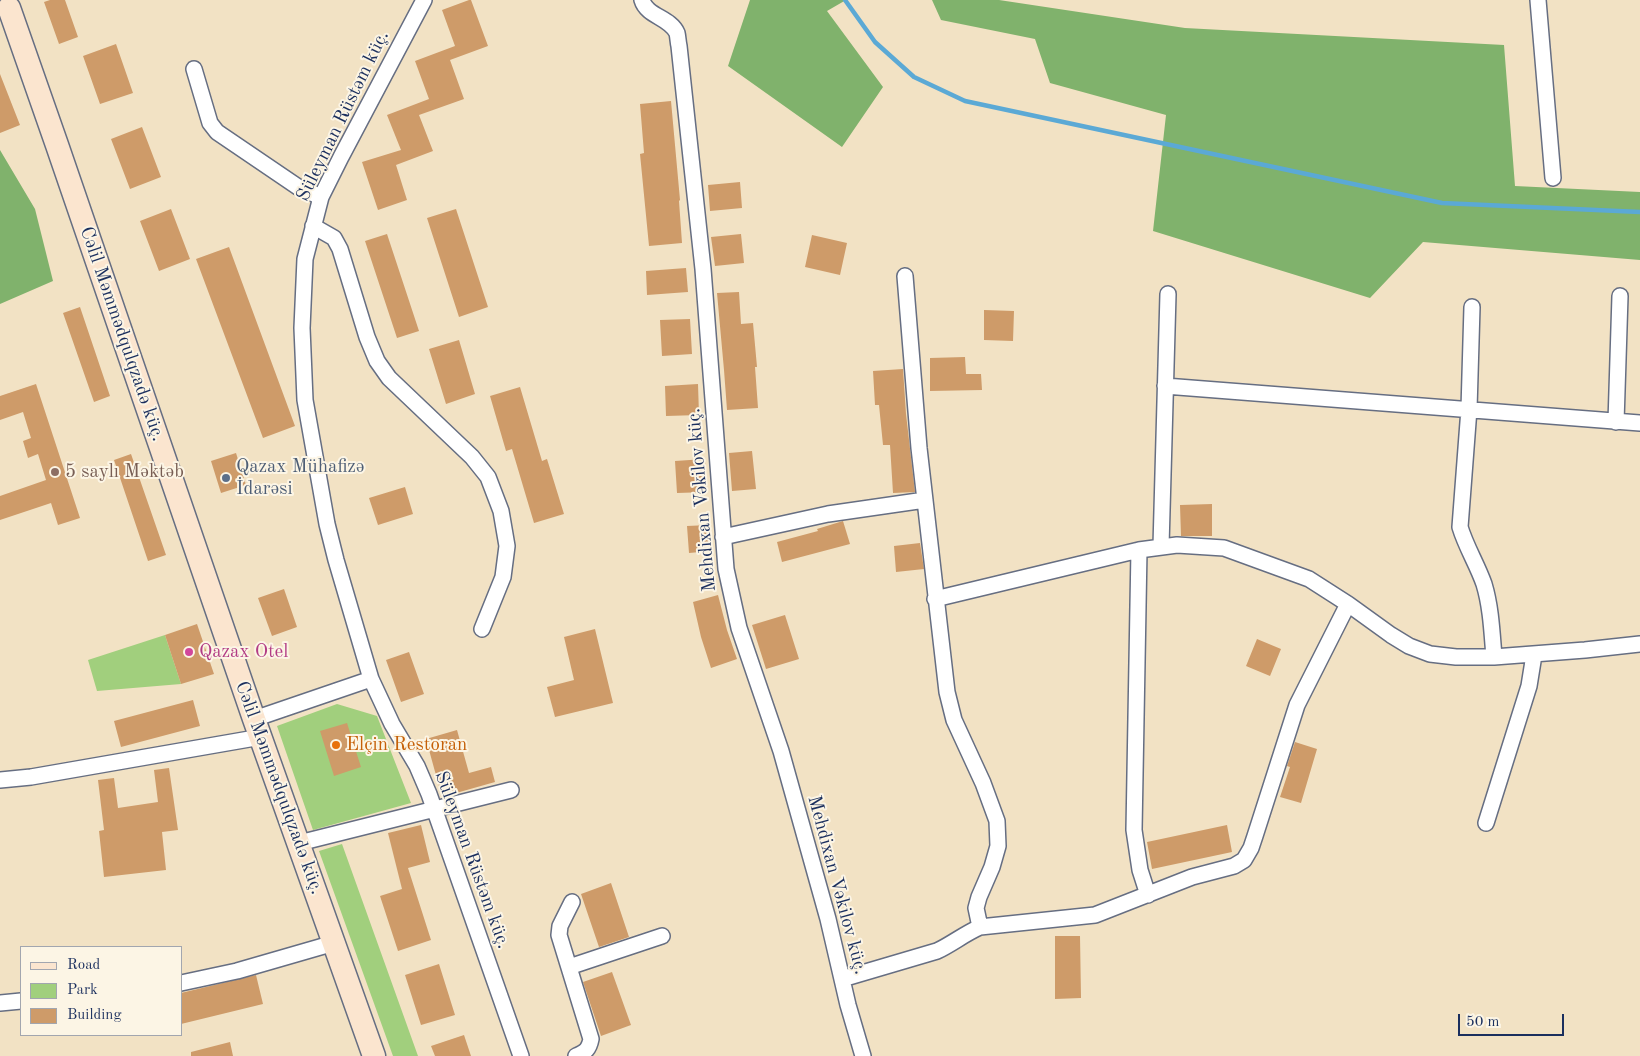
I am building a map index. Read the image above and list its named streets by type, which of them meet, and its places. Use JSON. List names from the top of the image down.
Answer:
{
  "streets": {
    "street": ["Süleyman Rüstəm küç.", "Cəlil Məmmədqulqzadə küç.", "Mehdixan Vəkilov küç."]
  },
  "places": [
    "5 saylı Məktəb",
    "Qazax Mühafizə İdarəsi",
    "Qazax Otel",
    "Elçin Restoran"
  ],
  "legend": ["Road", "Park", "Building"],
  "scale_bar": "50 m"
}
